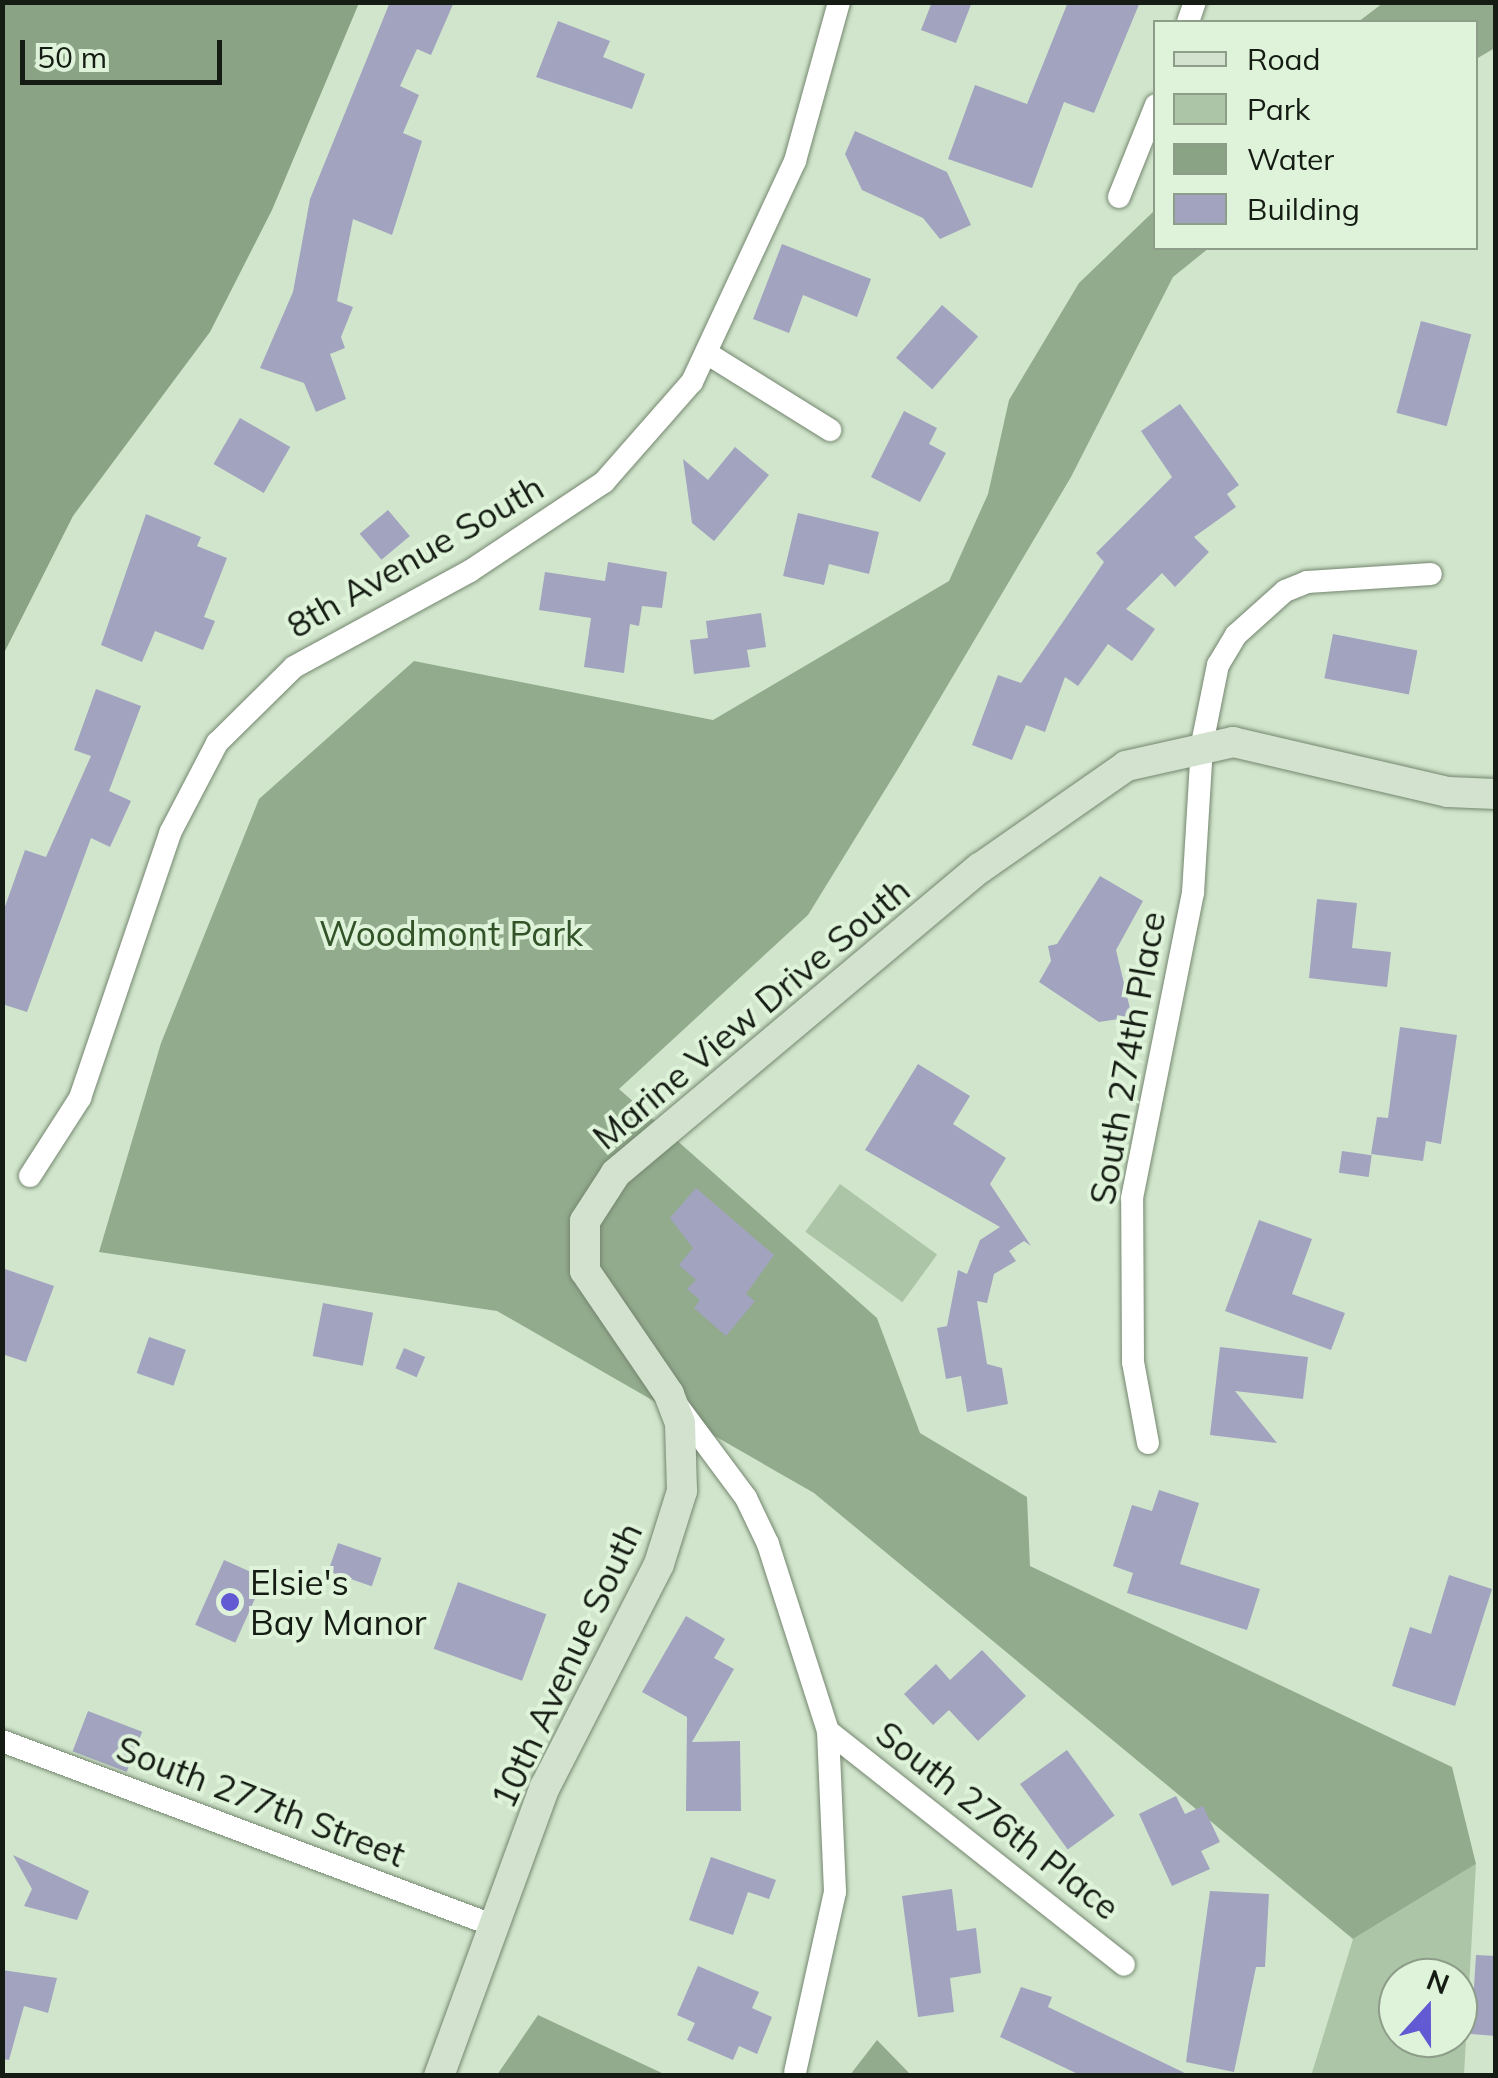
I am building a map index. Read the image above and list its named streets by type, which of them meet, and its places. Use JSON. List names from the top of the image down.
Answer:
{
  "streets": {
    "main road": ["Marine View Drive South", "10th Avenue South"],
    "street": [
      "8th Avenue South",
      "South 274th Place",
      "South 277th Street",
      "South 276th Place"
    ]
  },
  "crossings": [
    ["Marine View Drive South", "South 274th Place"],
    ["Marine View Drive South", "10th Avenue South"],
    ["Marine View Drive South", "South 276th Place"],
    ["10th Avenue South", "South 277th Street"]
  ],
  "parks": ["Woodmont Park"],
  "places": ["Elsie's Bay Manor"],
  "legend": [
    "Road",
    "Park",
    "Water",
    "Building"
  ],
  "scale_bar": "50 m",
  "north": "top"
}
